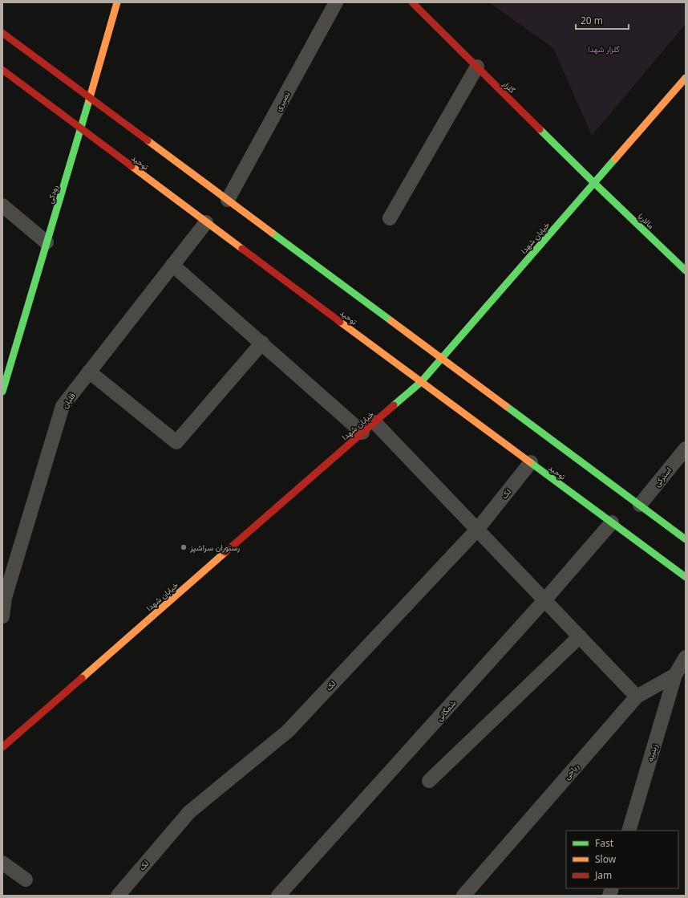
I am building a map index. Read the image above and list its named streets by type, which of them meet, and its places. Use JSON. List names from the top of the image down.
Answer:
{
  "streets": {
    "street": [
      "گلزار",
      "نصیری",
      "توحید",
      "رودکی",
      "مالاریا",
      "خیابان شهدا",
      "قلیان",
      "استرکی",
      "لک",
      "شمگانی",
      "زینبیه",
      "ریاحی"
    ]
  },
  "crossings": [
    ["گلزار", "مالاریا"],
    ["گلزار", "خیابان شهدا"],
    ["توحید", "رودکی"],
    ["توحید", "خیابان شهدا"],
    ["توحید", "قلیان"],
    ["توحید", "لک"],
    ["توحید", "شمگانی"],
    ["مالاریا", "خیابان شهدا"],
    ["زینبیه", "ریاحی"]
  ],
  "parks": ["گلزار شهدا"],
  "places": ["رستوران سراشپز"],
  "legend": ["Fast", "Slow", "Jam"],
  "scale_bar": "20 m"
}
